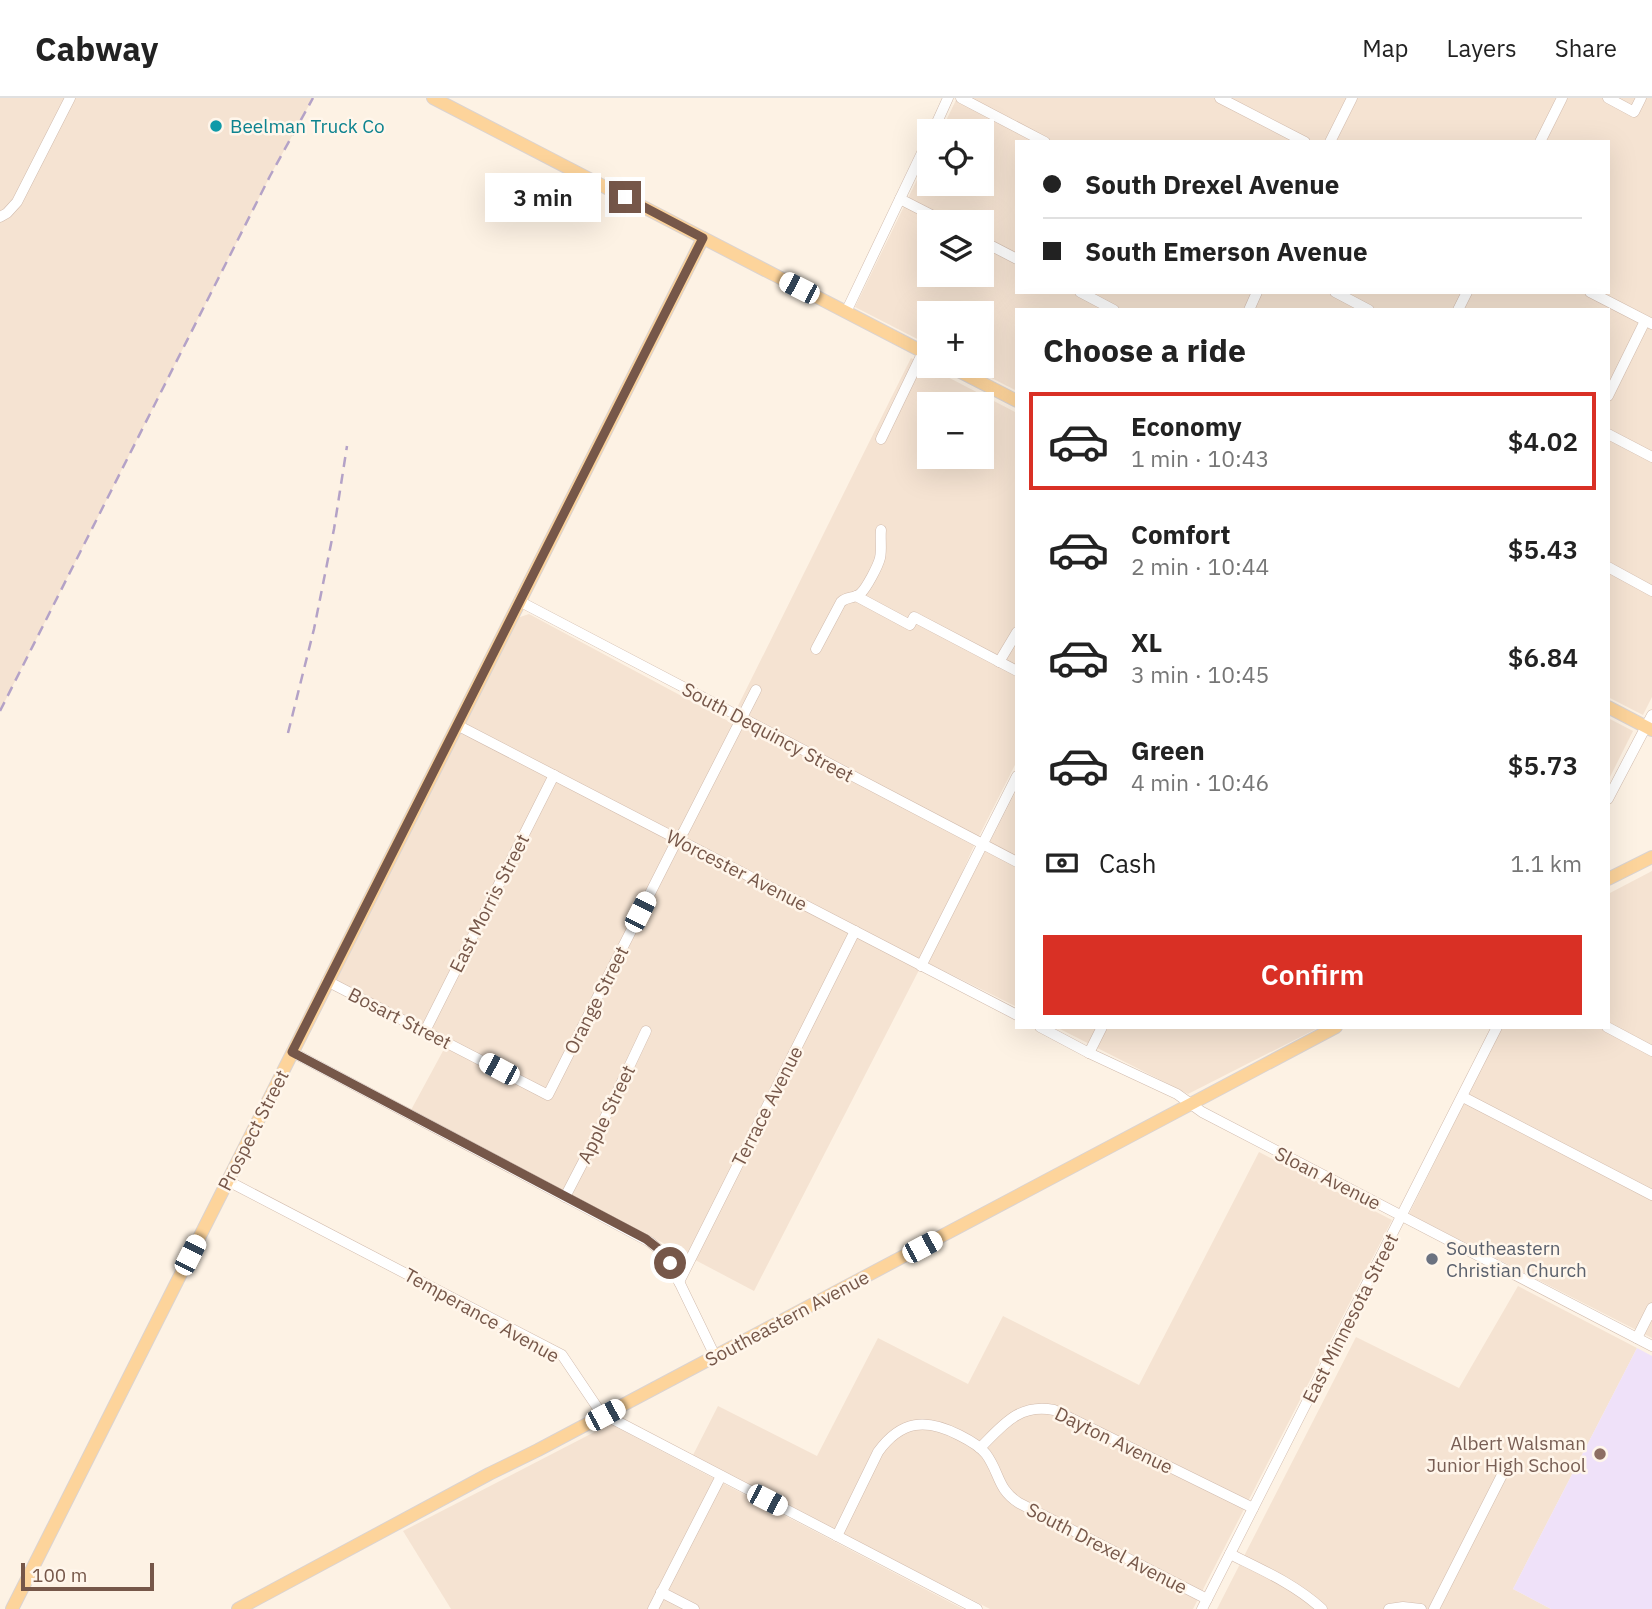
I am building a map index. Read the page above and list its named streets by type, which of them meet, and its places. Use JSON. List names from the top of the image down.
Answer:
{
  "streets": {
    "main road": ["Prospect Street", "Southeastern Avenue"],
    "street": [
      "South Dequincy Street",
      "Worcester Avenue",
      "East Morris Street",
      "Orange Street",
      "Bosart Street",
      "Terrace Avenue",
      "Apple Street",
      "Sloan Avenue",
      "Temperance Avenue",
      "East Minnesota Street",
      "Dayton Avenue",
      "South Drexel Avenue"
    ]
  },
  "crossings": [
    ["South Dequincy Street", "Orange Street"],
    ["South Dequincy Street", "Prospect Street"],
    ["Worcester Avenue", "East Morris Street"],
    ["Worcester Avenue", "Orange Street"],
    ["Worcester Avenue", "Terrace Avenue"],
    ["Worcester Avenue", "Prospect Street"],
    ["East Morris Street", "Bosart Street"],
    ["Orange Street", "Bosart Street"],
    ["Bosart Street", "Prospect Street"],
    ["Prospect Street", "Temperance Avenue"],
    ["Sloan Avenue", "Southeastern Avenue"],
    ["Sloan Avenue", "East Minnesota Street"],
    ["Temperance Avenue", "Southeastern Avenue"],
    ["Temperance Avenue", "South Drexel Avenue"],
    ["East Minnesota Street", "Dayton Avenue"],
    ["East Minnesota Street", "South Drexel Avenue"],
    ["Dayton Avenue", "South Drexel Avenue"]
  ],
  "places": ["Beelman Truck Co", "Southeastern Christian Church", "Albert Walsman Junior High School"],
  "scale_bar": "100 m",
  "page": {
    "header": "Cabway",
    "nav": ["Map", "Layers", "Share"],
    "map_buttons": ["+", "−"],
    "banner": ["South Drexel Avenue", "South Emerson Avenue"],
    "bubble": "3 min",
    "heading": "Choose a ride",
    "list": [
      {
        "name": "Economy",
        "note": "1 min · 10:43",
        "value": "$4.02"
      },
      {
        "name": "Comfort",
        "note": "2 min · 10:44",
        "value": "$5.43"
      },
      {
        "name": "XL",
        "note": "3 min · 10:45",
        "value": "$6.84"
      },
      {
        "name": "Green",
        "note": "4 min · 10:46",
        "value": "$5.73"
      }
    ],
    "pay": ["Cash", "1.1 km"],
    "buttons": "Confirm",
    "scale": "100 m"
  }
}
